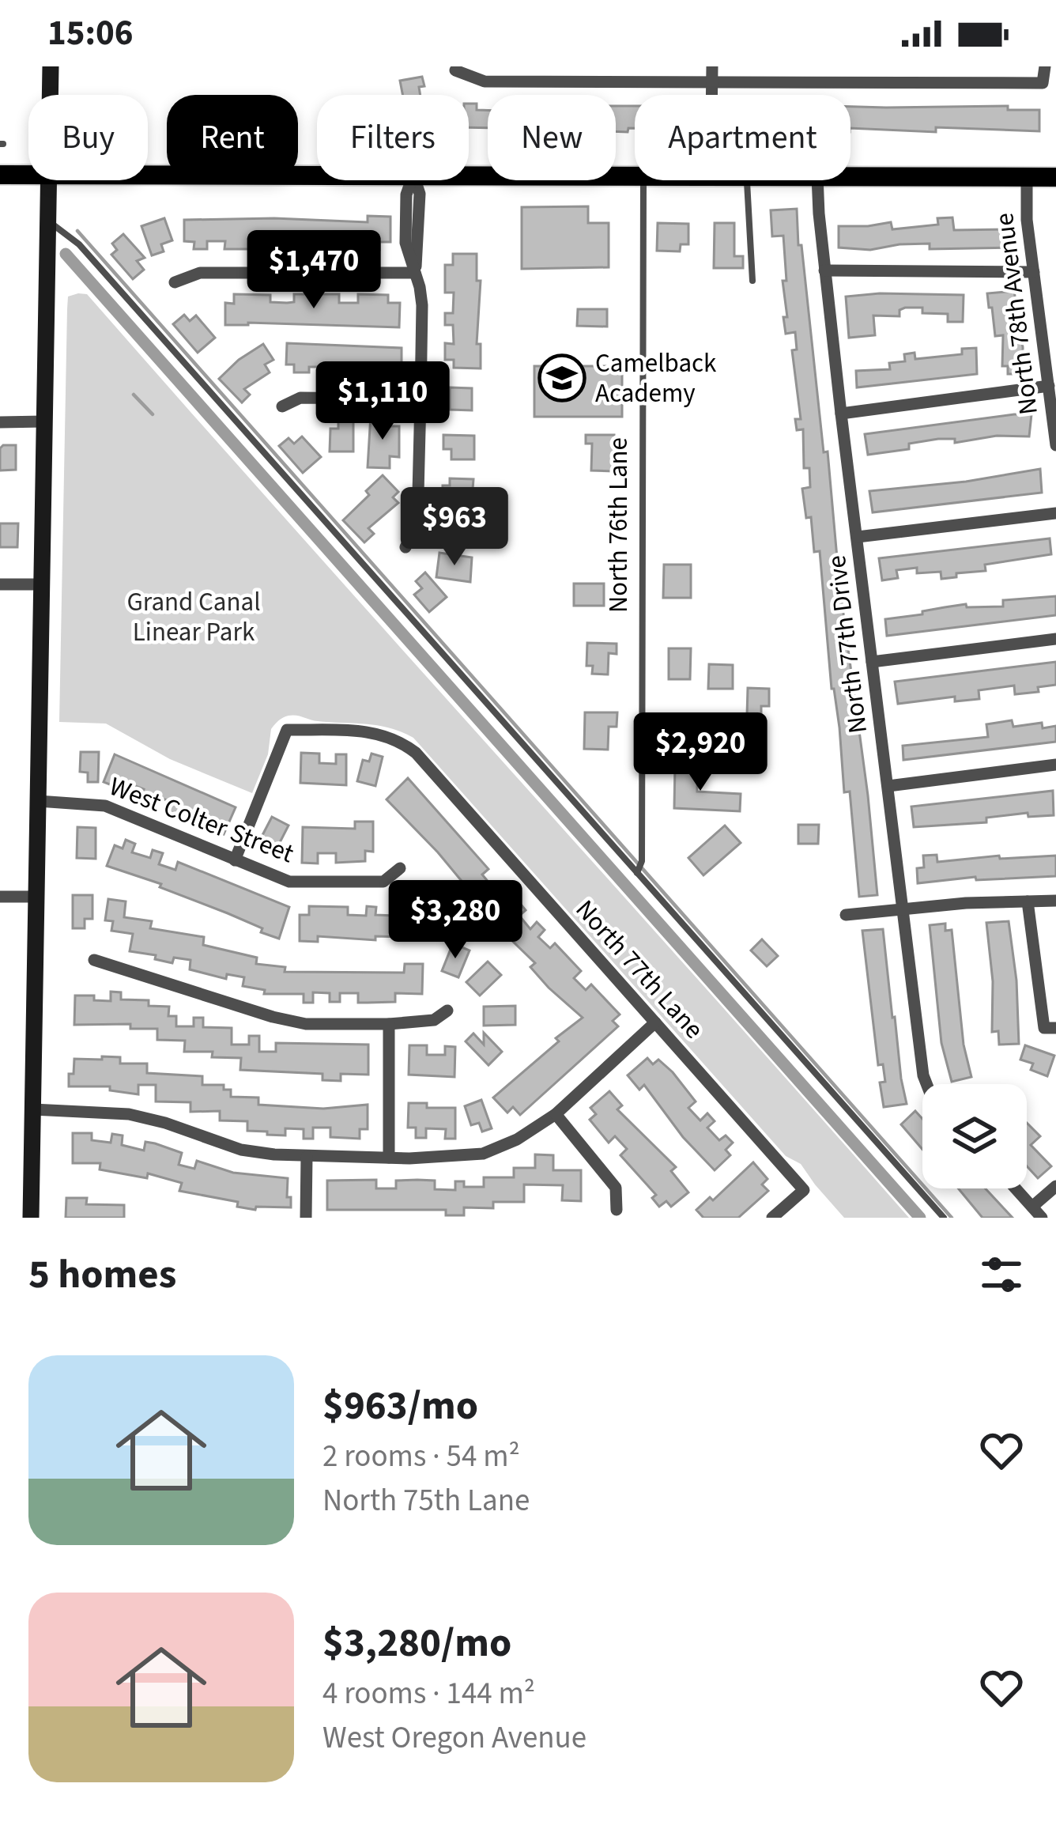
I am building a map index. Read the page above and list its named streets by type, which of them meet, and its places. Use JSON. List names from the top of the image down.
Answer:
{
  "streets": {
    "street": [
      "North 78th Avenue",
      "North 77th Drive",
      "West Colter Street",
      "North 77th Lane"
    ],
    "lane": ["North 76th Lane"]
  },
  "crossings": [
    ["West Colter Street", "North 77th Lane"]
  ],
  "parks": ["Grand Canal Linear Park"],
  "places": {
    "school or university": ["Camelback Academy"]
  },
  "page": {
    "status": "15:06",
    "chip": [
      "Buy",
      "Rent",
      "Filters",
      "New",
      "Apartment"
    ],
    "price": [
      "$1,470",
      "$1,110",
      "$963",
      "$2,920",
      "$3,280"
    ],
    "heading": "5 homes",
    "list": [
      {
        "name": "$963/mo",
        "note": "2 rooms · 54 m² · North 75th Lane"
      },
      {
        "name": "$3,280/mo",
        "note": "4 rooms · 144 m² · West Oregon Avenue"
      }
    ]
  }
}
